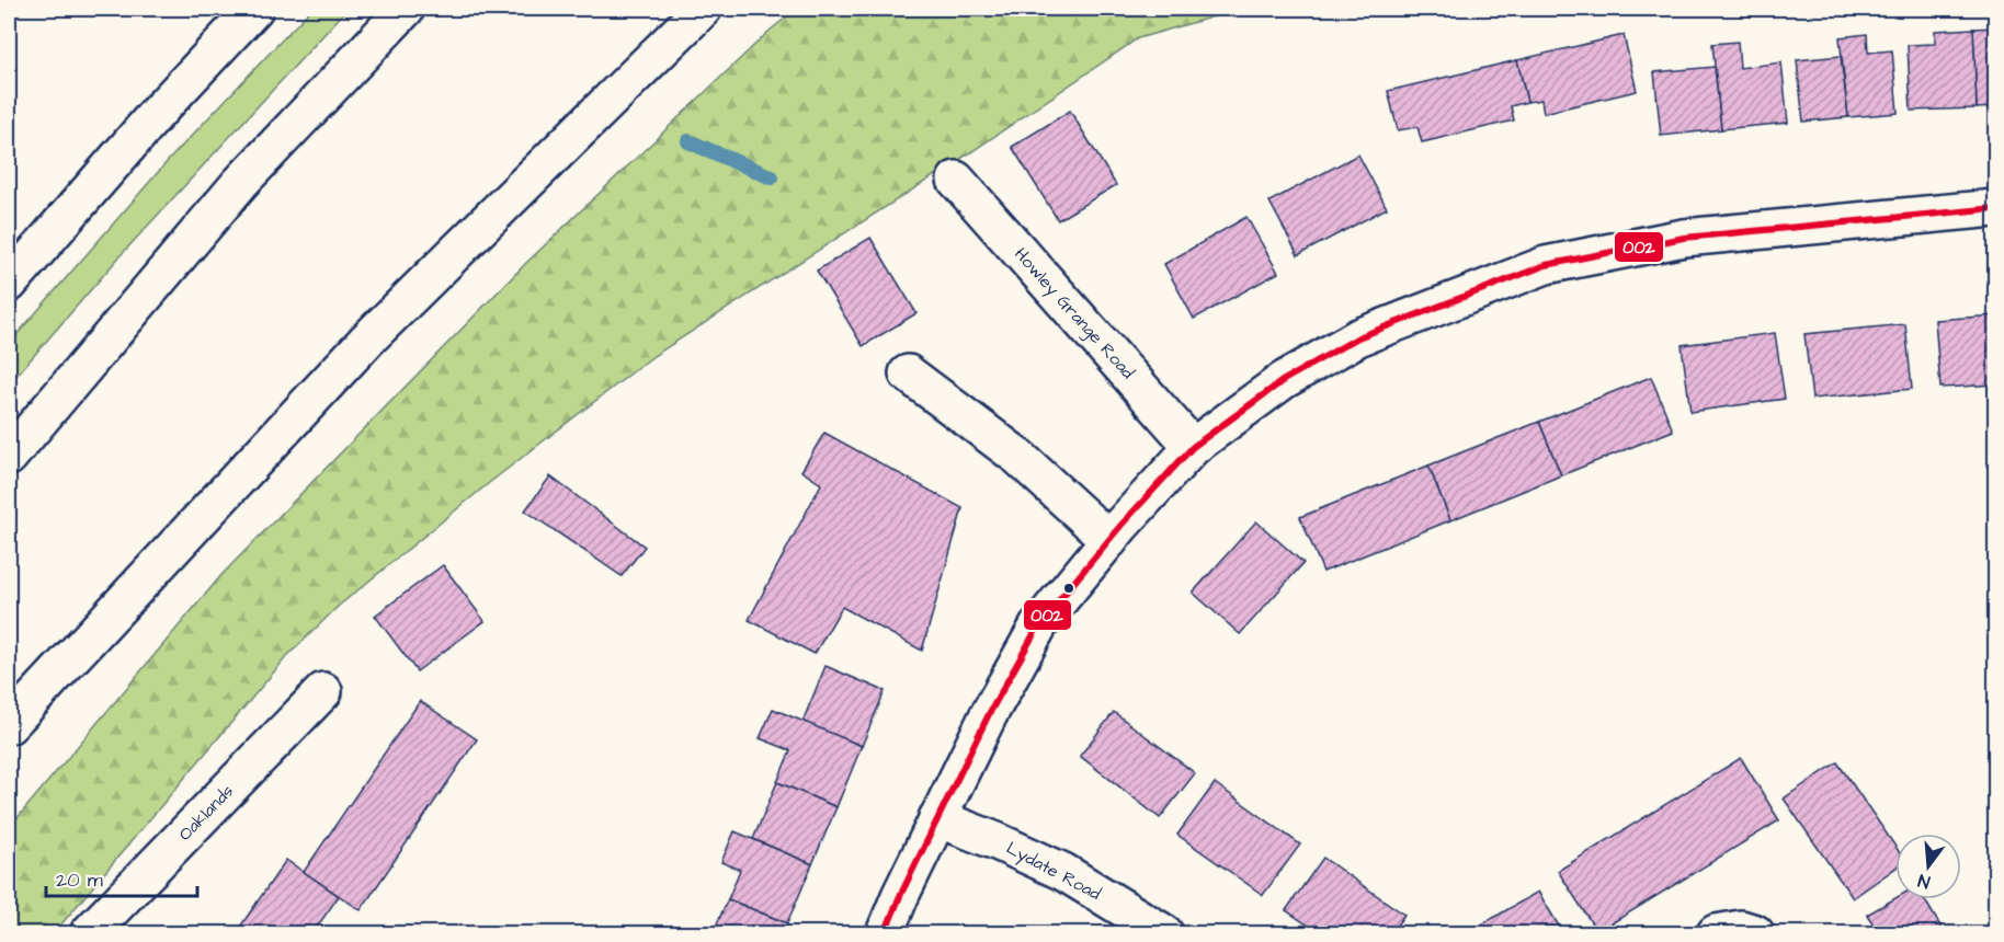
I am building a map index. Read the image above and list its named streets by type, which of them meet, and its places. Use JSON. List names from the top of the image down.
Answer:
{
  "streets": {
    "main road": ["Howley Grange Road", "Oaklands", "Lydate Road"]
  },
  "lines": ["transit line 002"],
  "scale_bar": "20 m",
  "north": "bottom"
}
